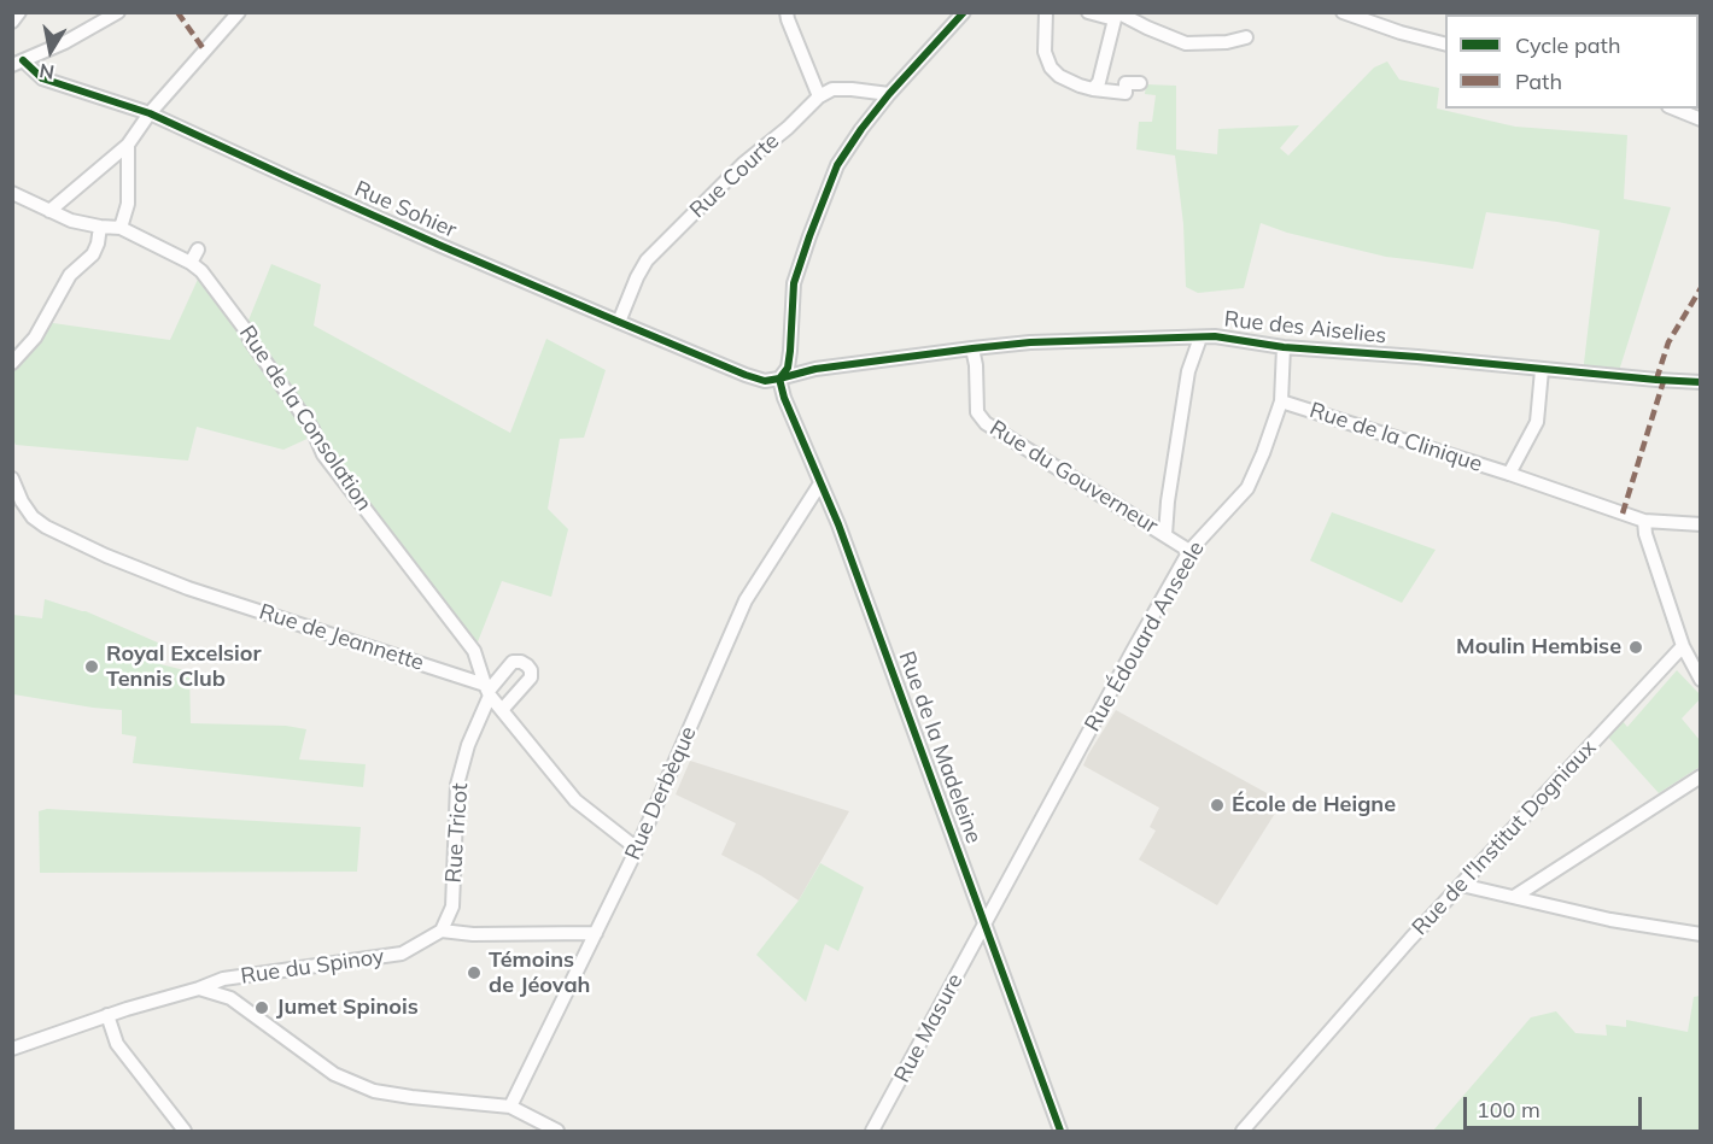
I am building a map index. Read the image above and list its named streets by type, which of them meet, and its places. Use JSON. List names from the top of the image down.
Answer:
{
  "streets": {
    "street": [
      "Rue Courte",
      "Rue Sohier",
      "Rue des Aiselies",
      "Rue de la Consolation",
      "Rue de la Clinique",
      "Rue du Gouverneur",
      "Rue Édouard Anseele",
      "Rue de Jeannette",
      "Rue de la Madeleine",
      "Rue Derbèque",
      "Rue Tricot",
      "Rue de l'Institut Dogniaux",
      "Rue du Spinoy",
      "Rue Masure"
    ]
  },
  "crossings": [
    ["Rue Courte", "Rue Sohier"],
    ["Rue Sohier", "Rue des Aiselies"],
    ["Rue Sohier", "Rue de la Madeleine"],
    ["Rue des Aiselies", "Rue de la Clinique"],
    ["Rue des Aiselies", "Rue du Gouverneur"],
    ["Rue des Aiselies", "Rue Édouard Anseele"],
    ["Rue des Aiselies", "Rue de la Madeleine"],
    ["Rue de la Consolation", "Rue de Jeannette"],
    ["Rue de la Consolation", "Rue Tricot"],
    ["Rue de la Clinique", "Rue Édouard Anseele"],
    ["Rue du Gouverneur", "Rue Édouard Anseele"],
    ["Rue Édouard Anseele", "Rue de la Madeleine"],
    ["Rue Édouard Anseele", "Rue Masure"],
    ["Rue de Jeannette", "Rue Tricot"],
    ["Rue de la Madeleine", "Rue Derbèque"],
    ["Rue de la Madeleine", "Rue Masure"],
    ["Rue Tricot", "Rue du Spinoy"]
  ],
  "places": [
    "Moulin Hembise",
    "Royal Excelsior Tennis Club",
    "École de Heigne",
    "Témoins de Jéovah",
    "Jumet Spinois"
  ],
  "legend": ["Cycle path", "Path"],
  "scale_bar": "100 m",
  "north": "bottom"
}
